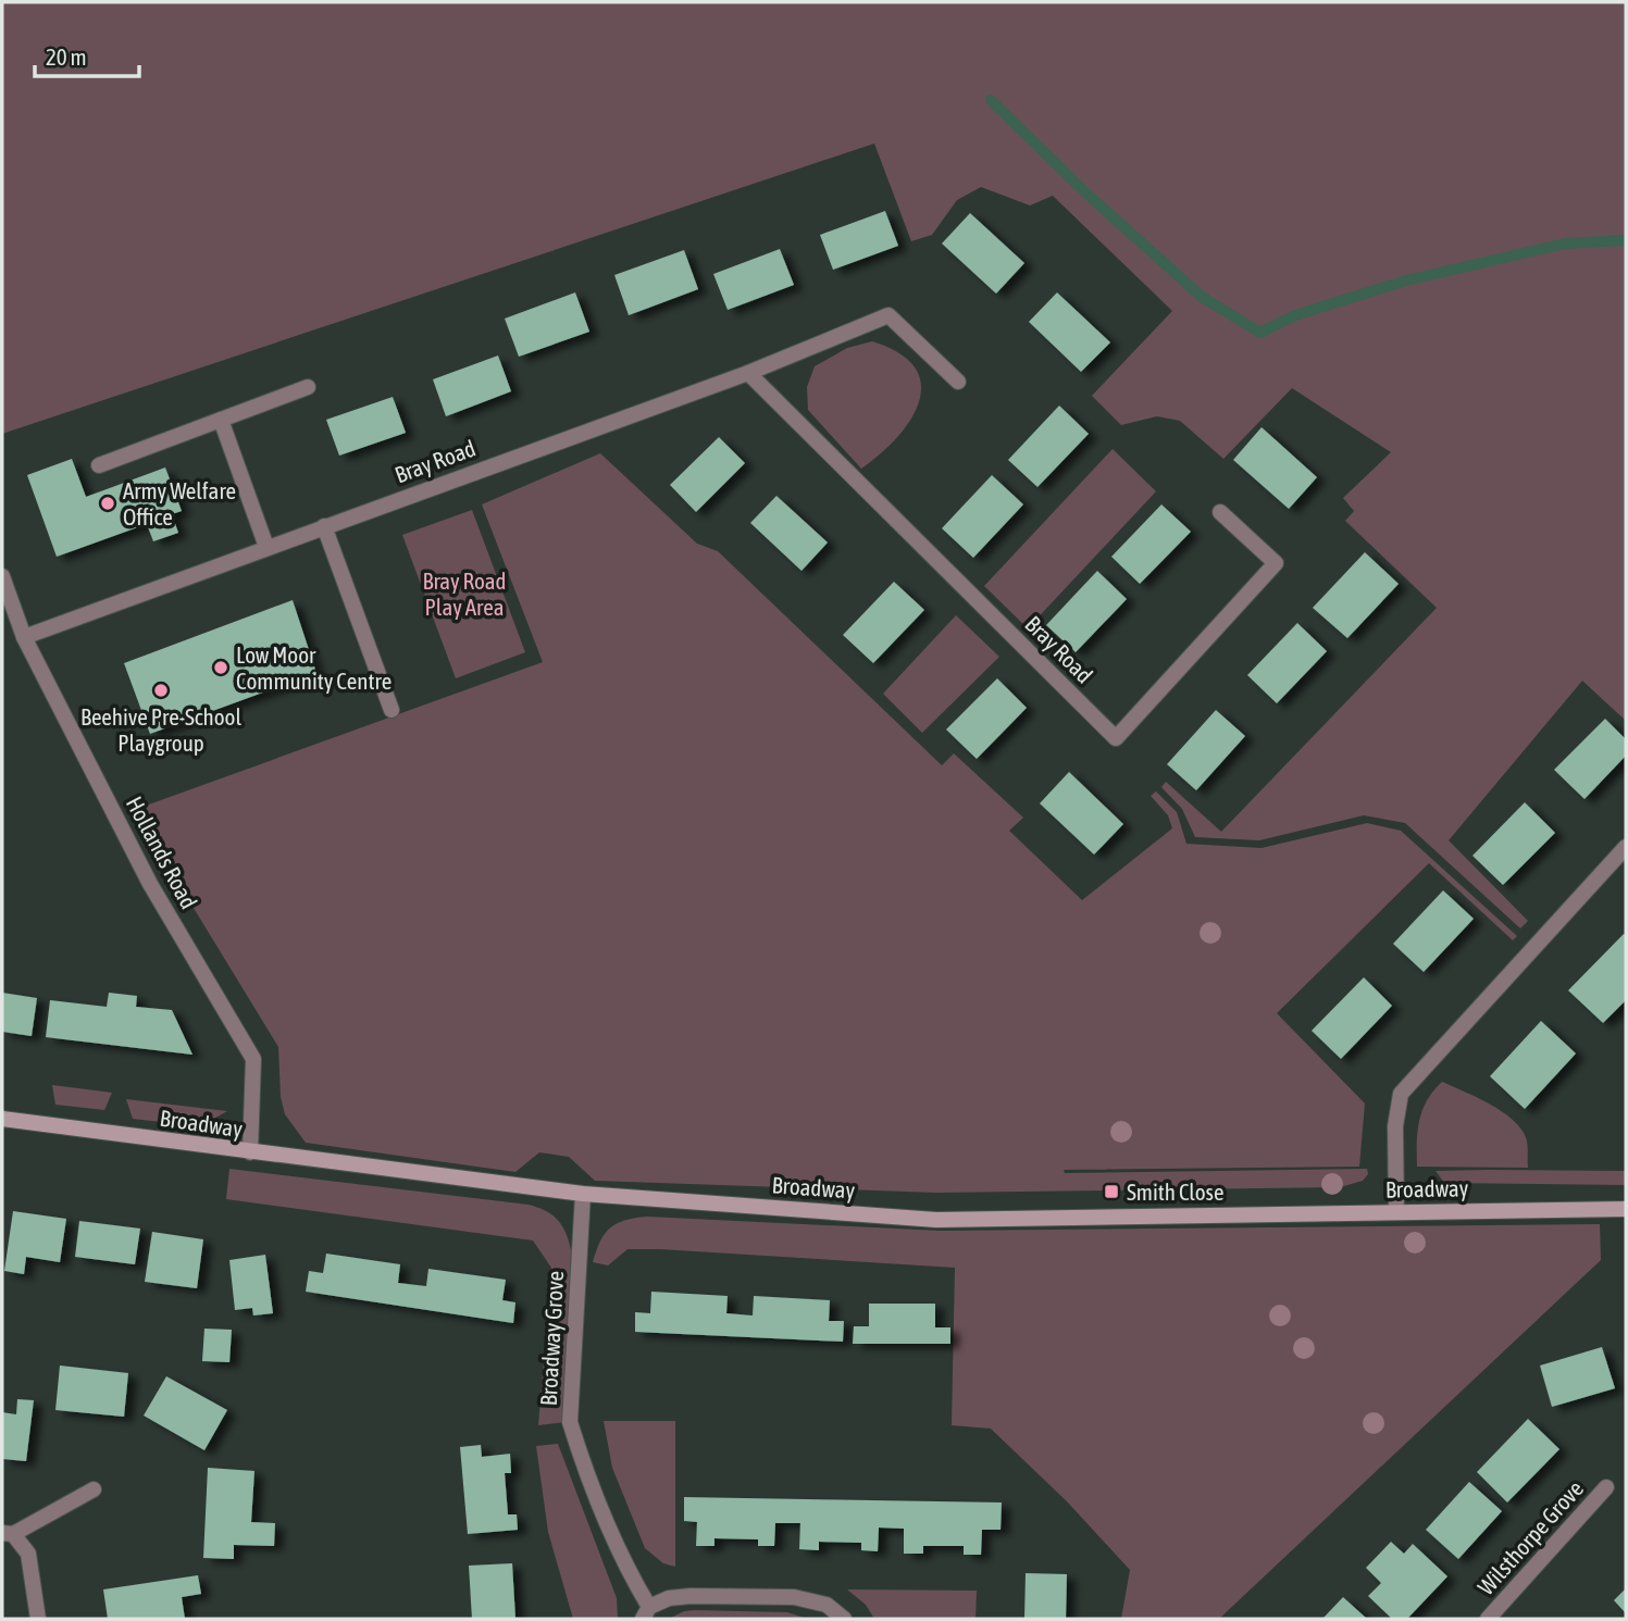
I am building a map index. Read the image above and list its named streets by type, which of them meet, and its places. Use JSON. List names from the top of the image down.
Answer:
{
  "streets": {
    "street": [
      "Bray Road",
      "Hollands Road",
      "Broadway",
      "Broadway Grove",
      "Wilsthorpe Grove"
    ]
  },
  "crossings": [
    ["Bray Road", "Hollands Road"],
    ["Hollands Road", "Broadway"],
    ["Broadway", "Broadway Grove"]
  ],
  "parks": ["Bray Road Play Area"],
  "places": {
    "other": ["Army Welfare Office", "Low Moor Community Centre", "Beehive Pre-School Playgroup"],
    "transit": ["Smith Close"]
  },
  "scale_bar": "20 m"
}
